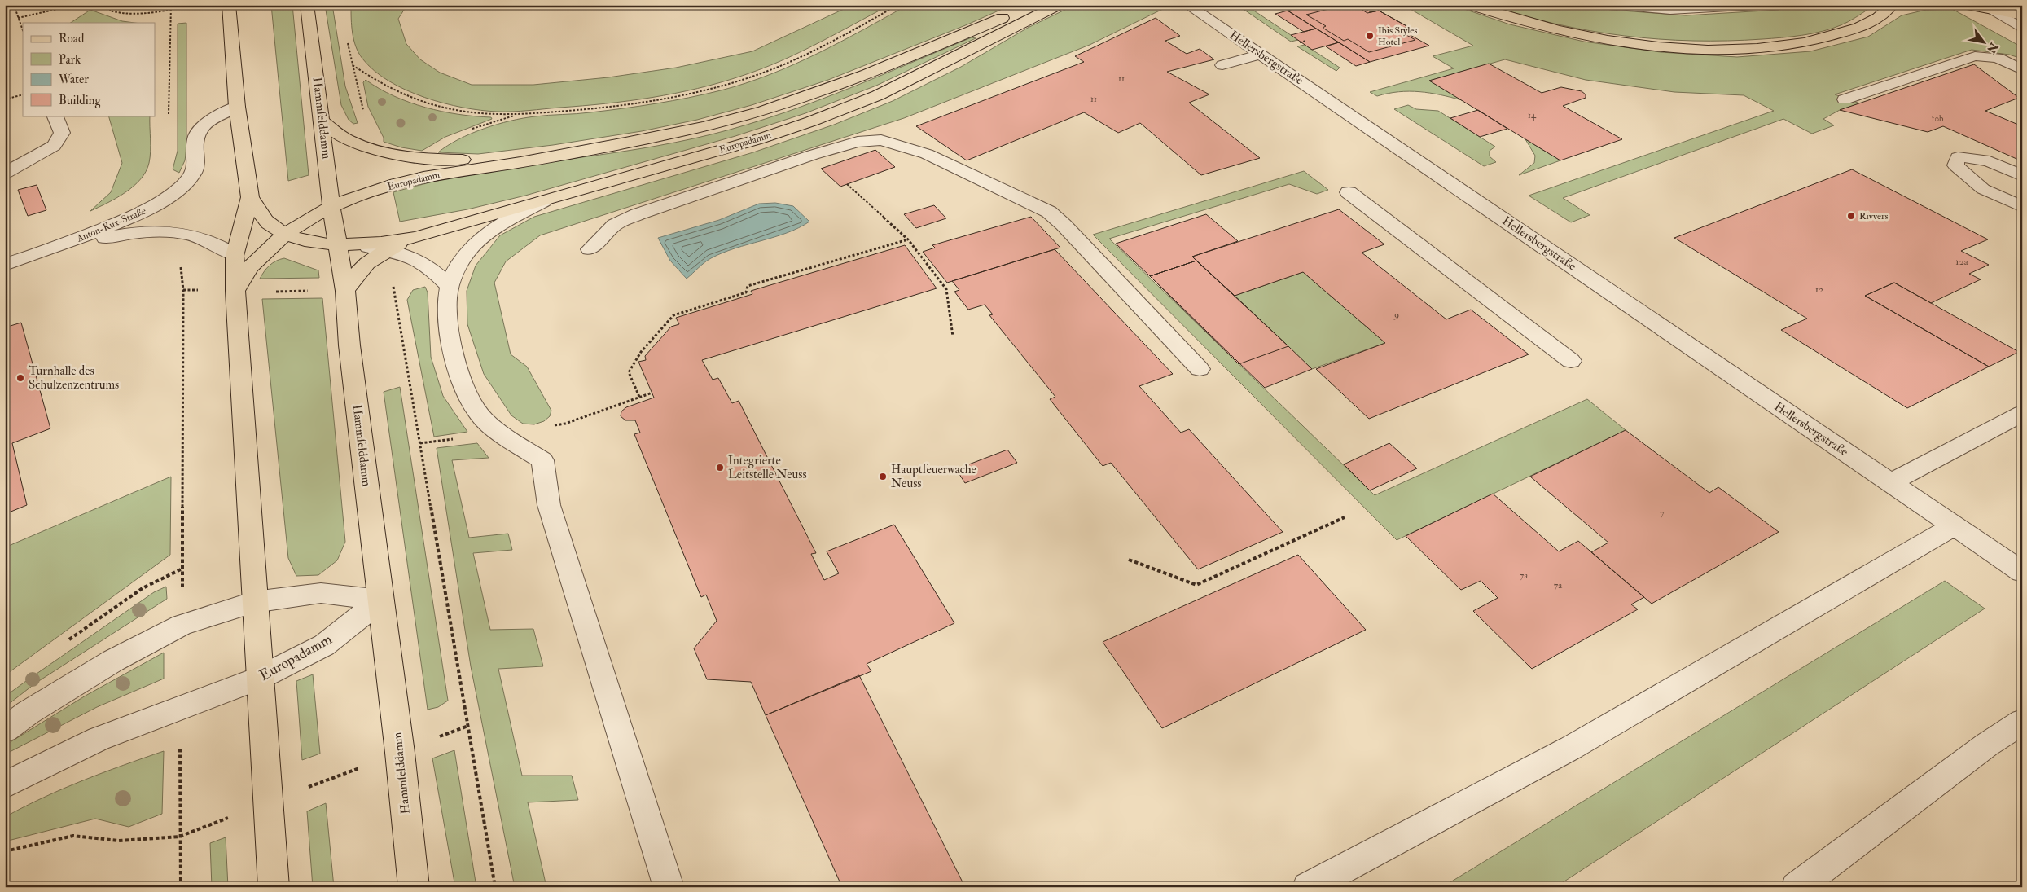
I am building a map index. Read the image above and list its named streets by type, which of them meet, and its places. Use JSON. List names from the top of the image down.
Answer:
{
  "streets": {
    "main road": ["Hammfelddamm", "Europadamm"],
    "street": ["Hellersbergstraße", "Anton-Kux-Straße"]
  },
  "crossings": [
    ["Hammfelddamm", "Europadamm"]
  ],
  "places": [
    "Ibis Styles Hotel",
    "Rivvers",
    "Turnhalle des Schulzenzentrums",
    "Integrierte Leitstelle Neuss",
    "Hauptfeuerwache Neuss"
  ],
  "house_numbers": [
    "11",
    "11",
    "14",
    "10b",
    "12a",
    "12",
    "9",
    "7",
    "7a",
    "7a"
  ],
  "legend": [
    "Road",
    "Park",
    "Water",
    "Building"
  ],
  "north": "bottom right"
}
